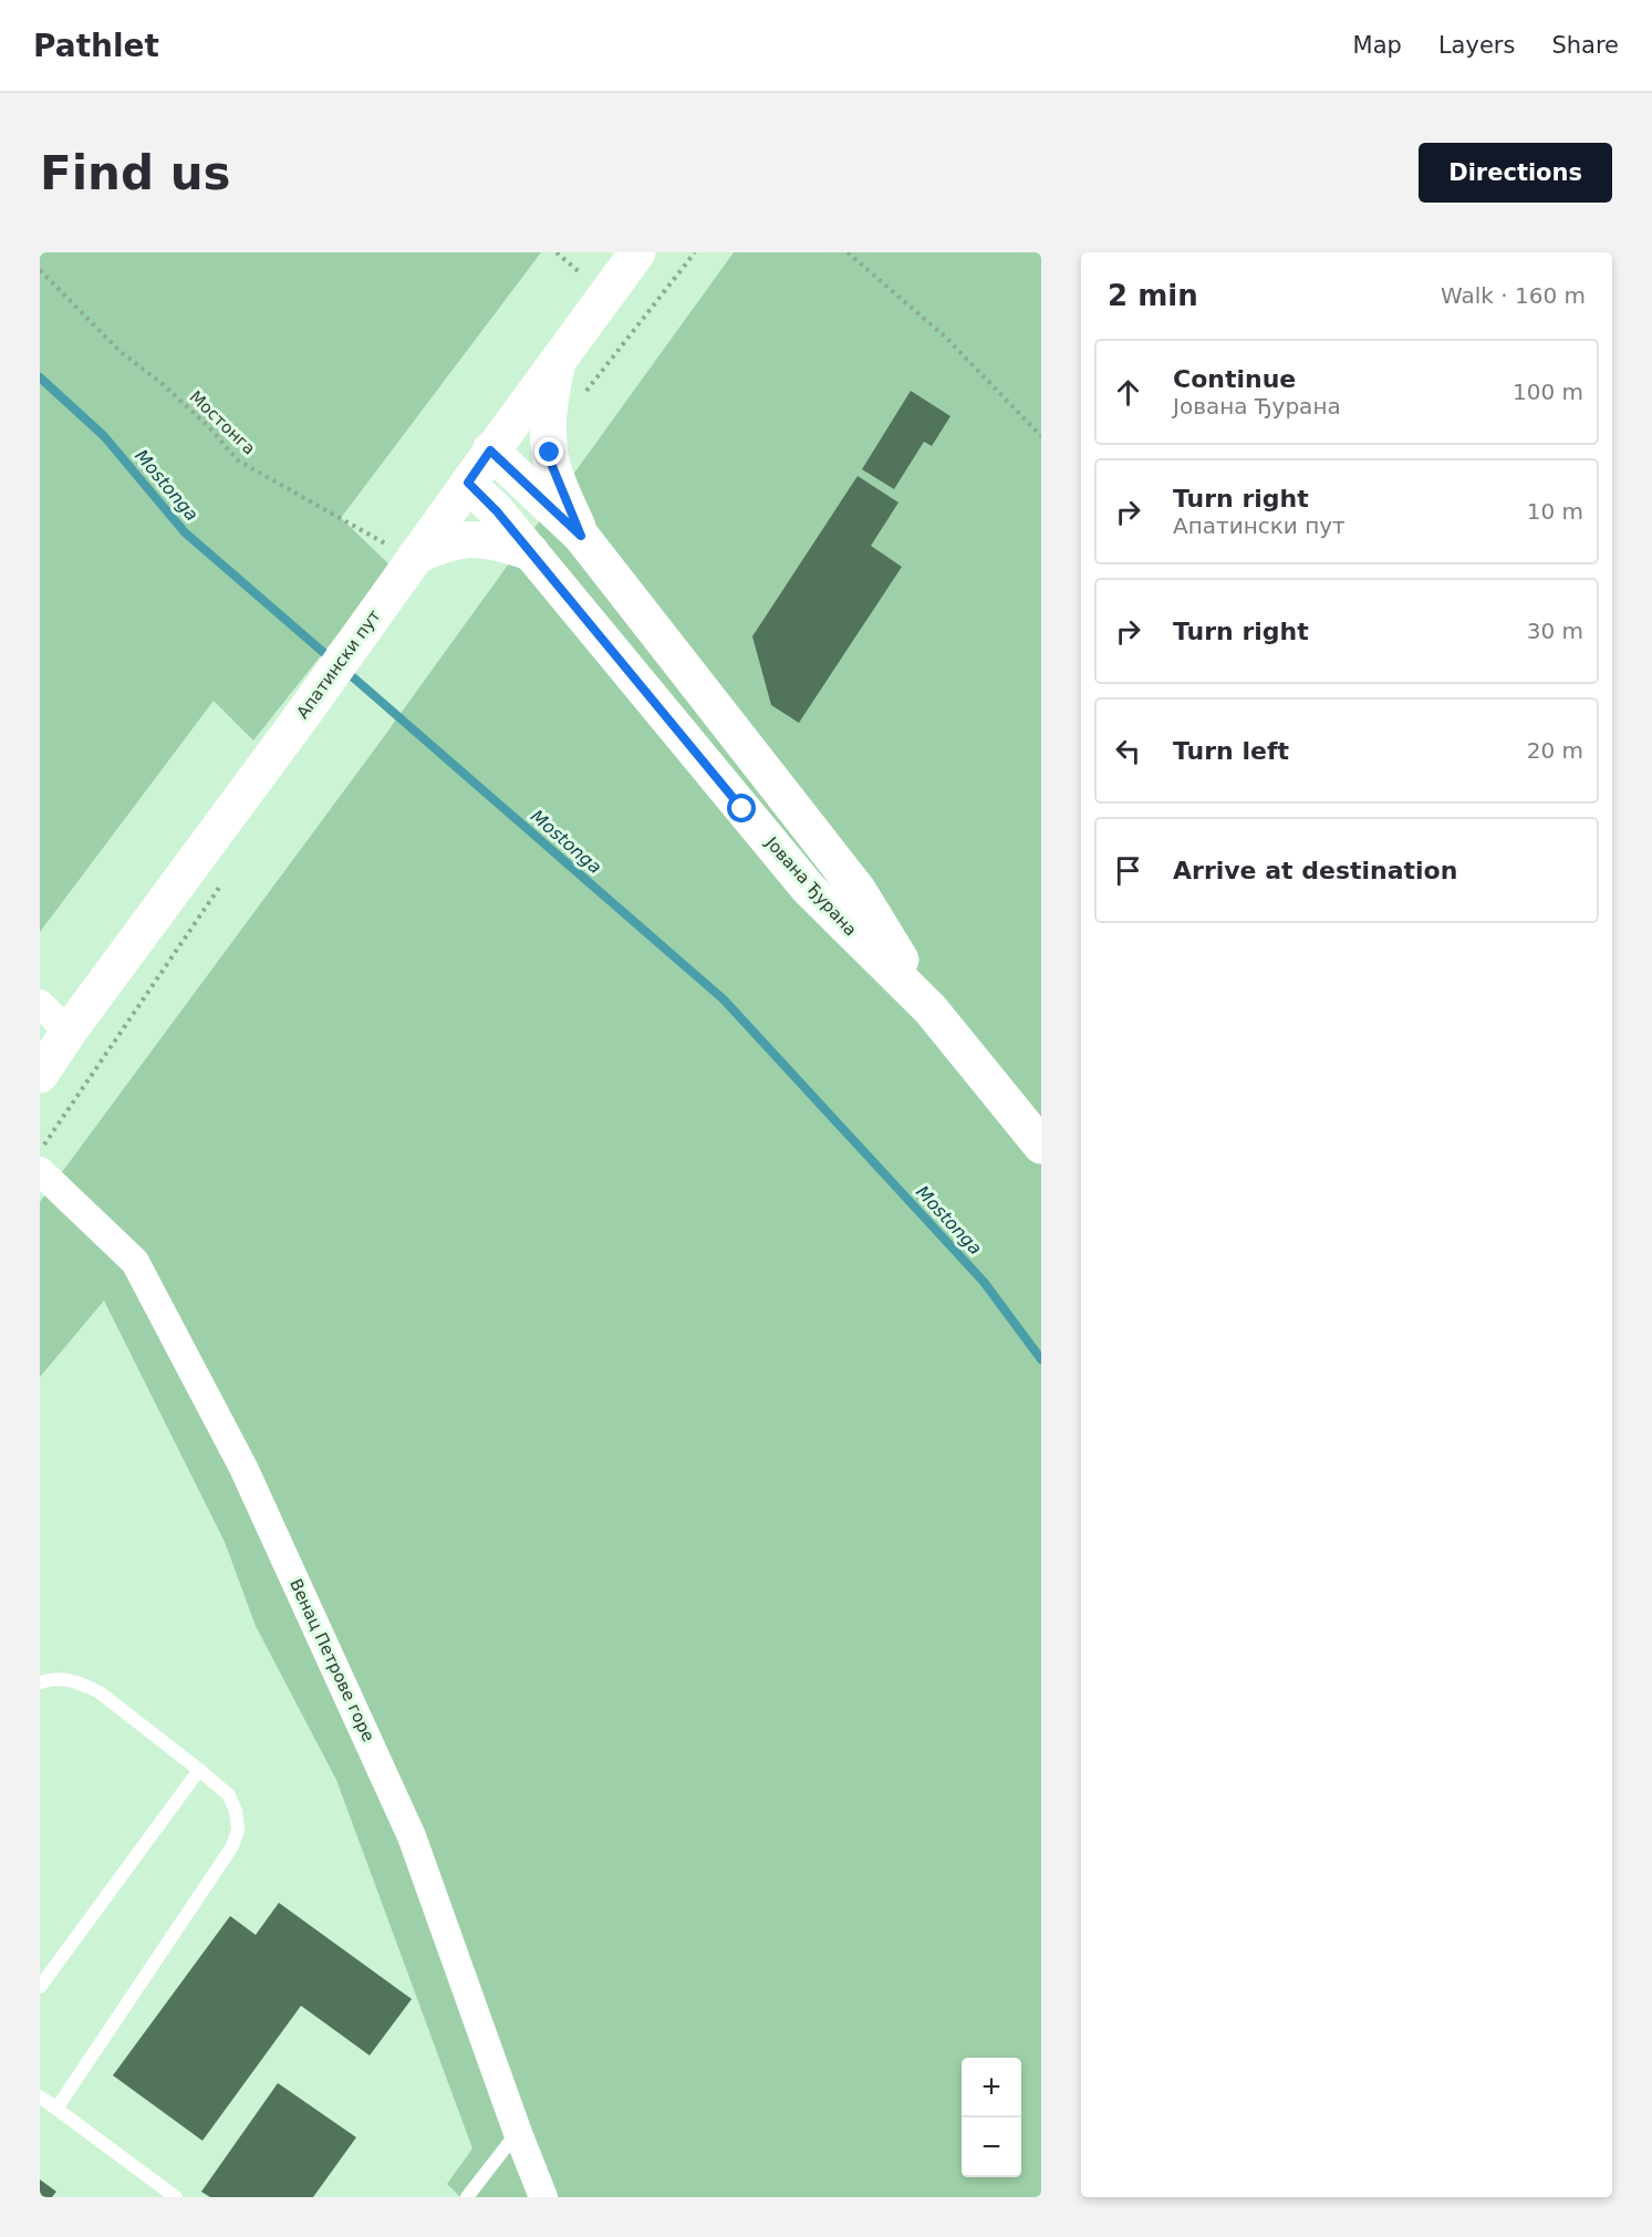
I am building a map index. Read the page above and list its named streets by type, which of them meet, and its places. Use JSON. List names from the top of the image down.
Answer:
{
  "streets": {
    "main road": ["Апатински пут", "Јована Ђурана"],
    "street": ["Венац Петрове горе"],
    "path": ["Мостонга"]
  },
  "crossings": [
    ["Мостонга", "Апатински пут"],
    ["Апатински пут", "Јована Ђурана"]
  ],
  "water": ["Mostonga"],
  "page": {
    "header": "Pathlet",
    "nav": ["Map", "Layers", "Share"],
    "buttons": "Directions",
    "title": "Find us",
    "heading": ["2 min", "Walk · 160 m"],
    "list": [
      ["Continue", "Јована Ђурана", "100 m"],
      ["Turn right", "Апатински пут", "10 m"],
      ["Turn right", "30 m"],
      ["Turn left", "20 m"],
      "Arrive at destination"
    ],
    "map_buttons": ["+", "−"]
  }
}
